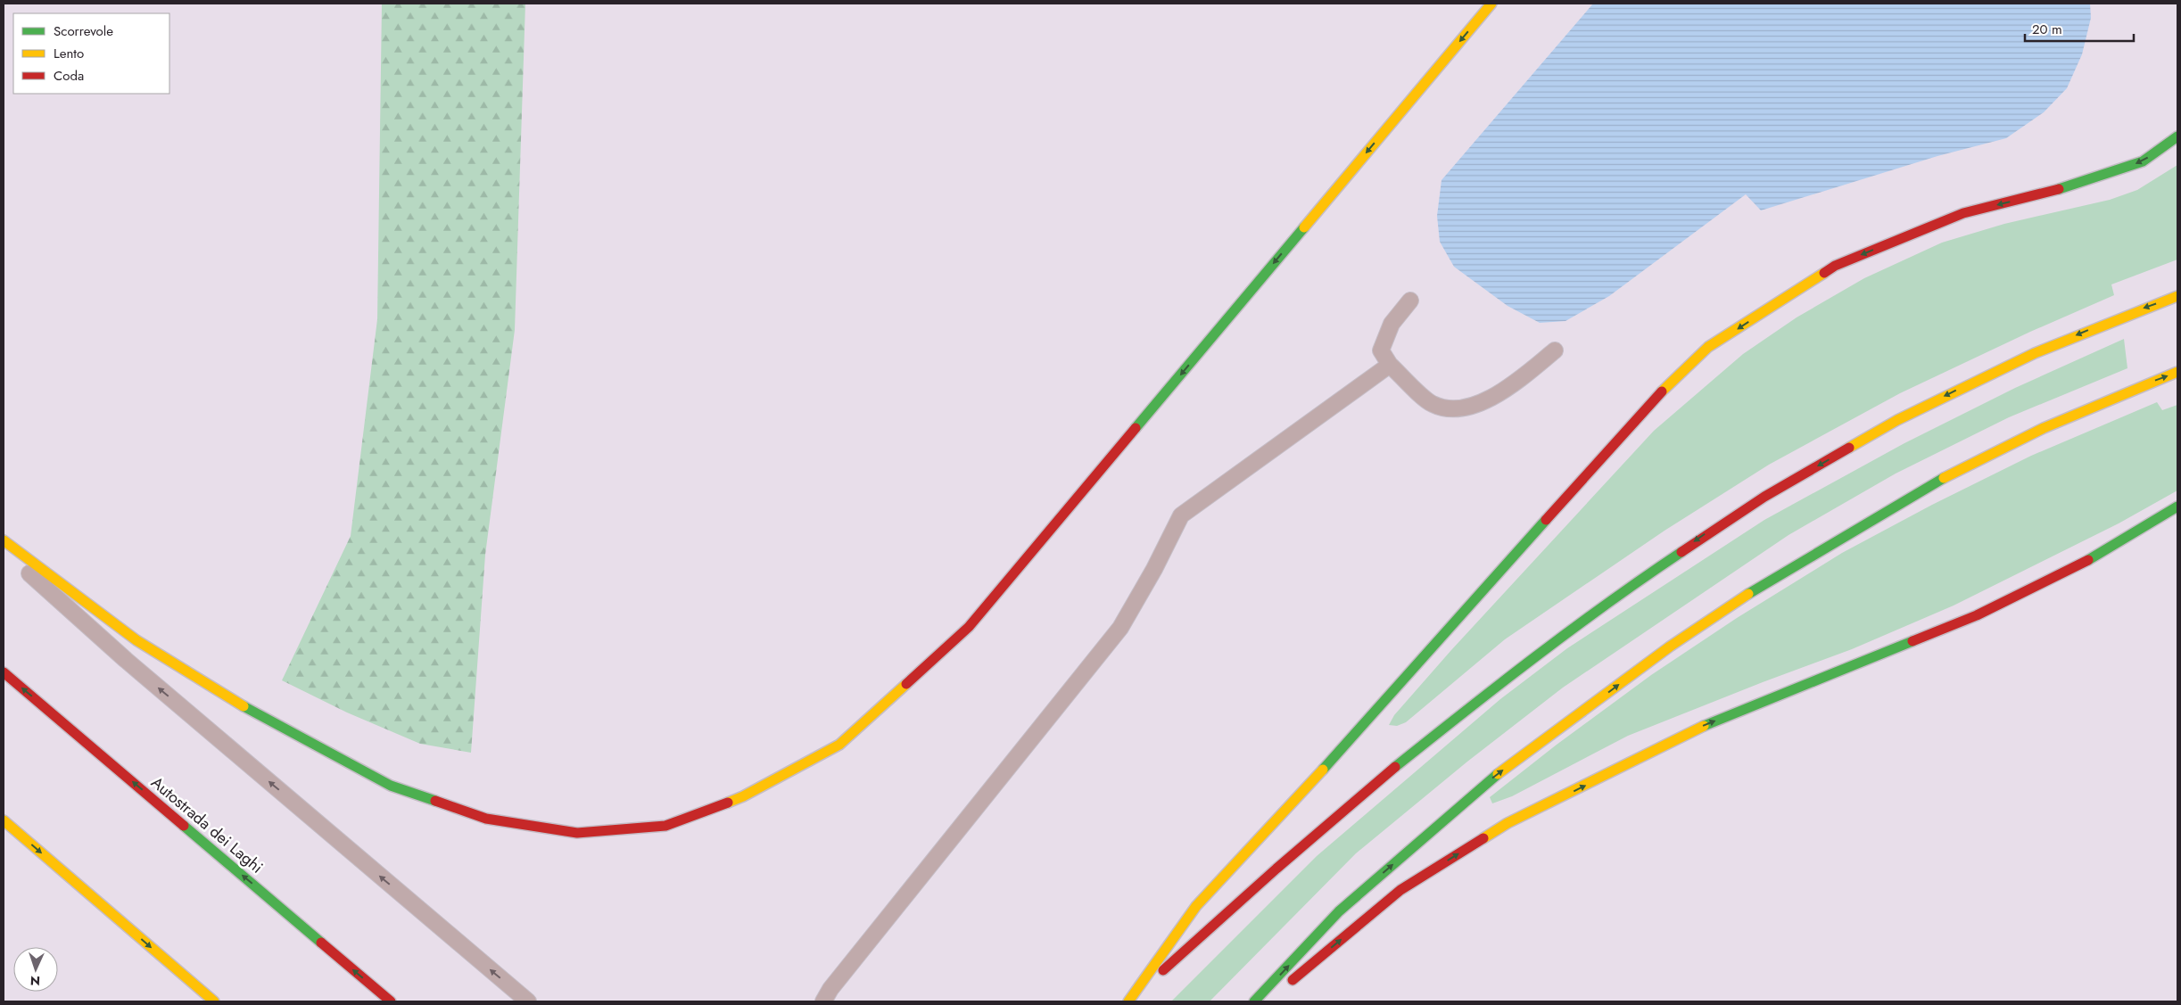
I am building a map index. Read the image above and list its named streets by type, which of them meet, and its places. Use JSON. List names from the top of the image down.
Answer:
{
  "streets": {
    "main road": ["Autostrada dei Laghi"]
  },
  "one_way": ["Autostrada dei Laghi"],
  "legend": ["Scorrevole", "Lento", "Coda"],
  "scale_bar": "20 m",
  "north": "bottom"
}
